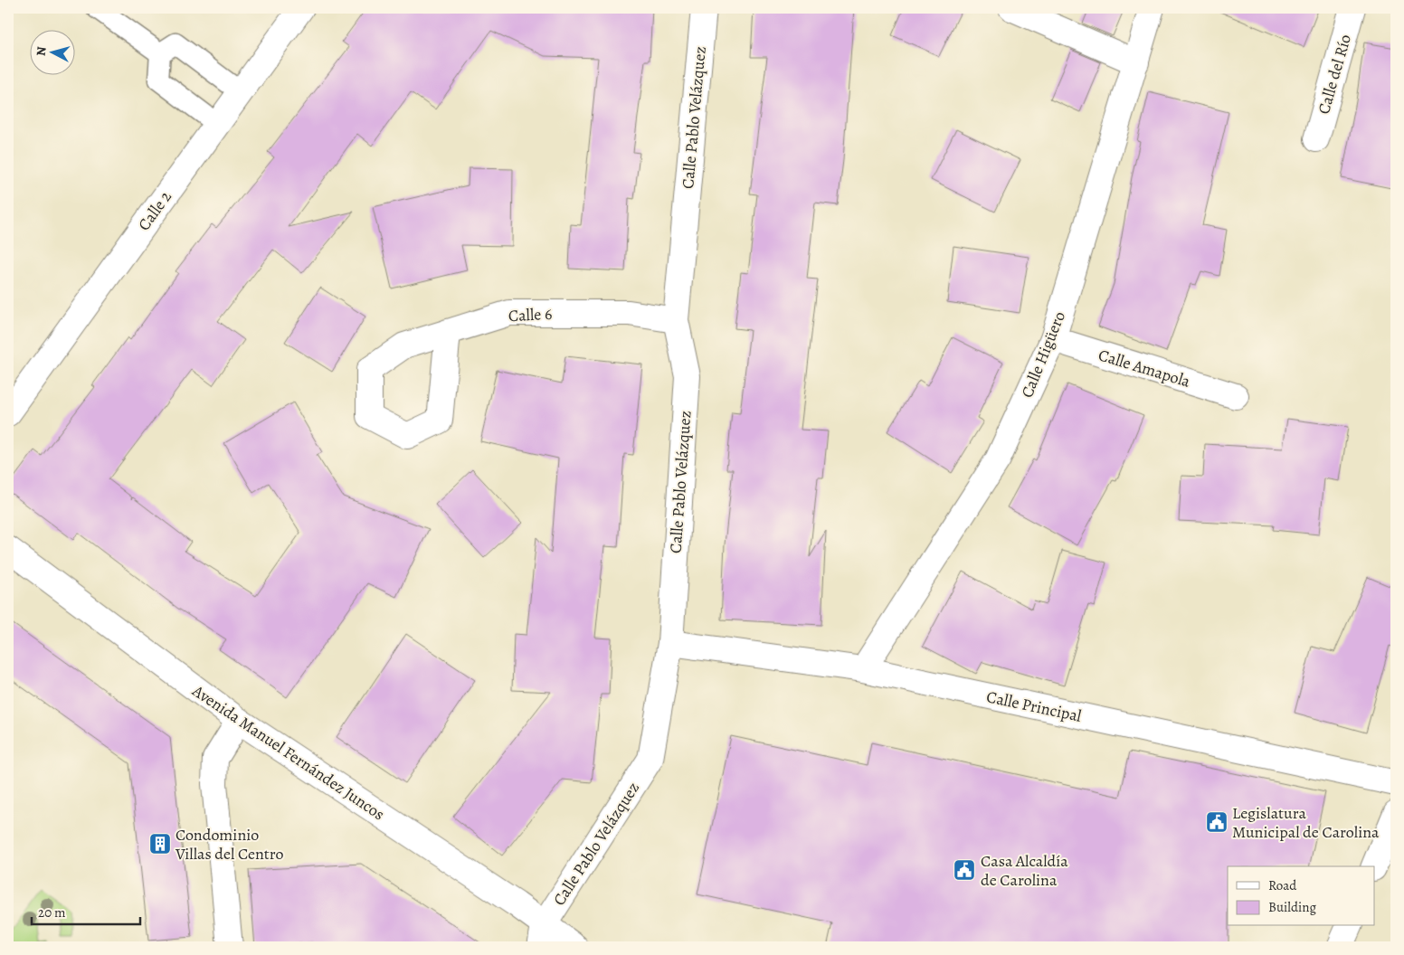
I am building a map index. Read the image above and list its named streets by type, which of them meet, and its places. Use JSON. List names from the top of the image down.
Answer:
{
  "streets": {
    "street": [
      "Calle del Río",
      "Calle Pablo Velázquez",
      "Calle 2",
      "Calle 6",
      "Calle Higüero",
      "Calle Amapola",
      "Calle Principal",
      "Avenida Manuel Fernández Juncos"
    ]
  },
  "crossings": [
    ["Calle Pablo Velázquez", "Calle 6"],
    ["Calle Pablo Velázquez", "Calle Principal"],
    ["Calle Pablo Velázquez", "Avenida Manuel Fernández Juncos"],
    ["Calle Higüero", "Calle Amapola"],
    ["Calle Higüero", "Calle Principal"]
  ],
  "places": {
    "public building": ["Legislatura Municipal de Carolina", "Casa Alcaldía de Carolina"],
    "building": ["Condominio Villas del Centro"]
  },
  "legend": ["Road", "Building"],
  "scale_bar": "20 m",
  "north": "left"
}
